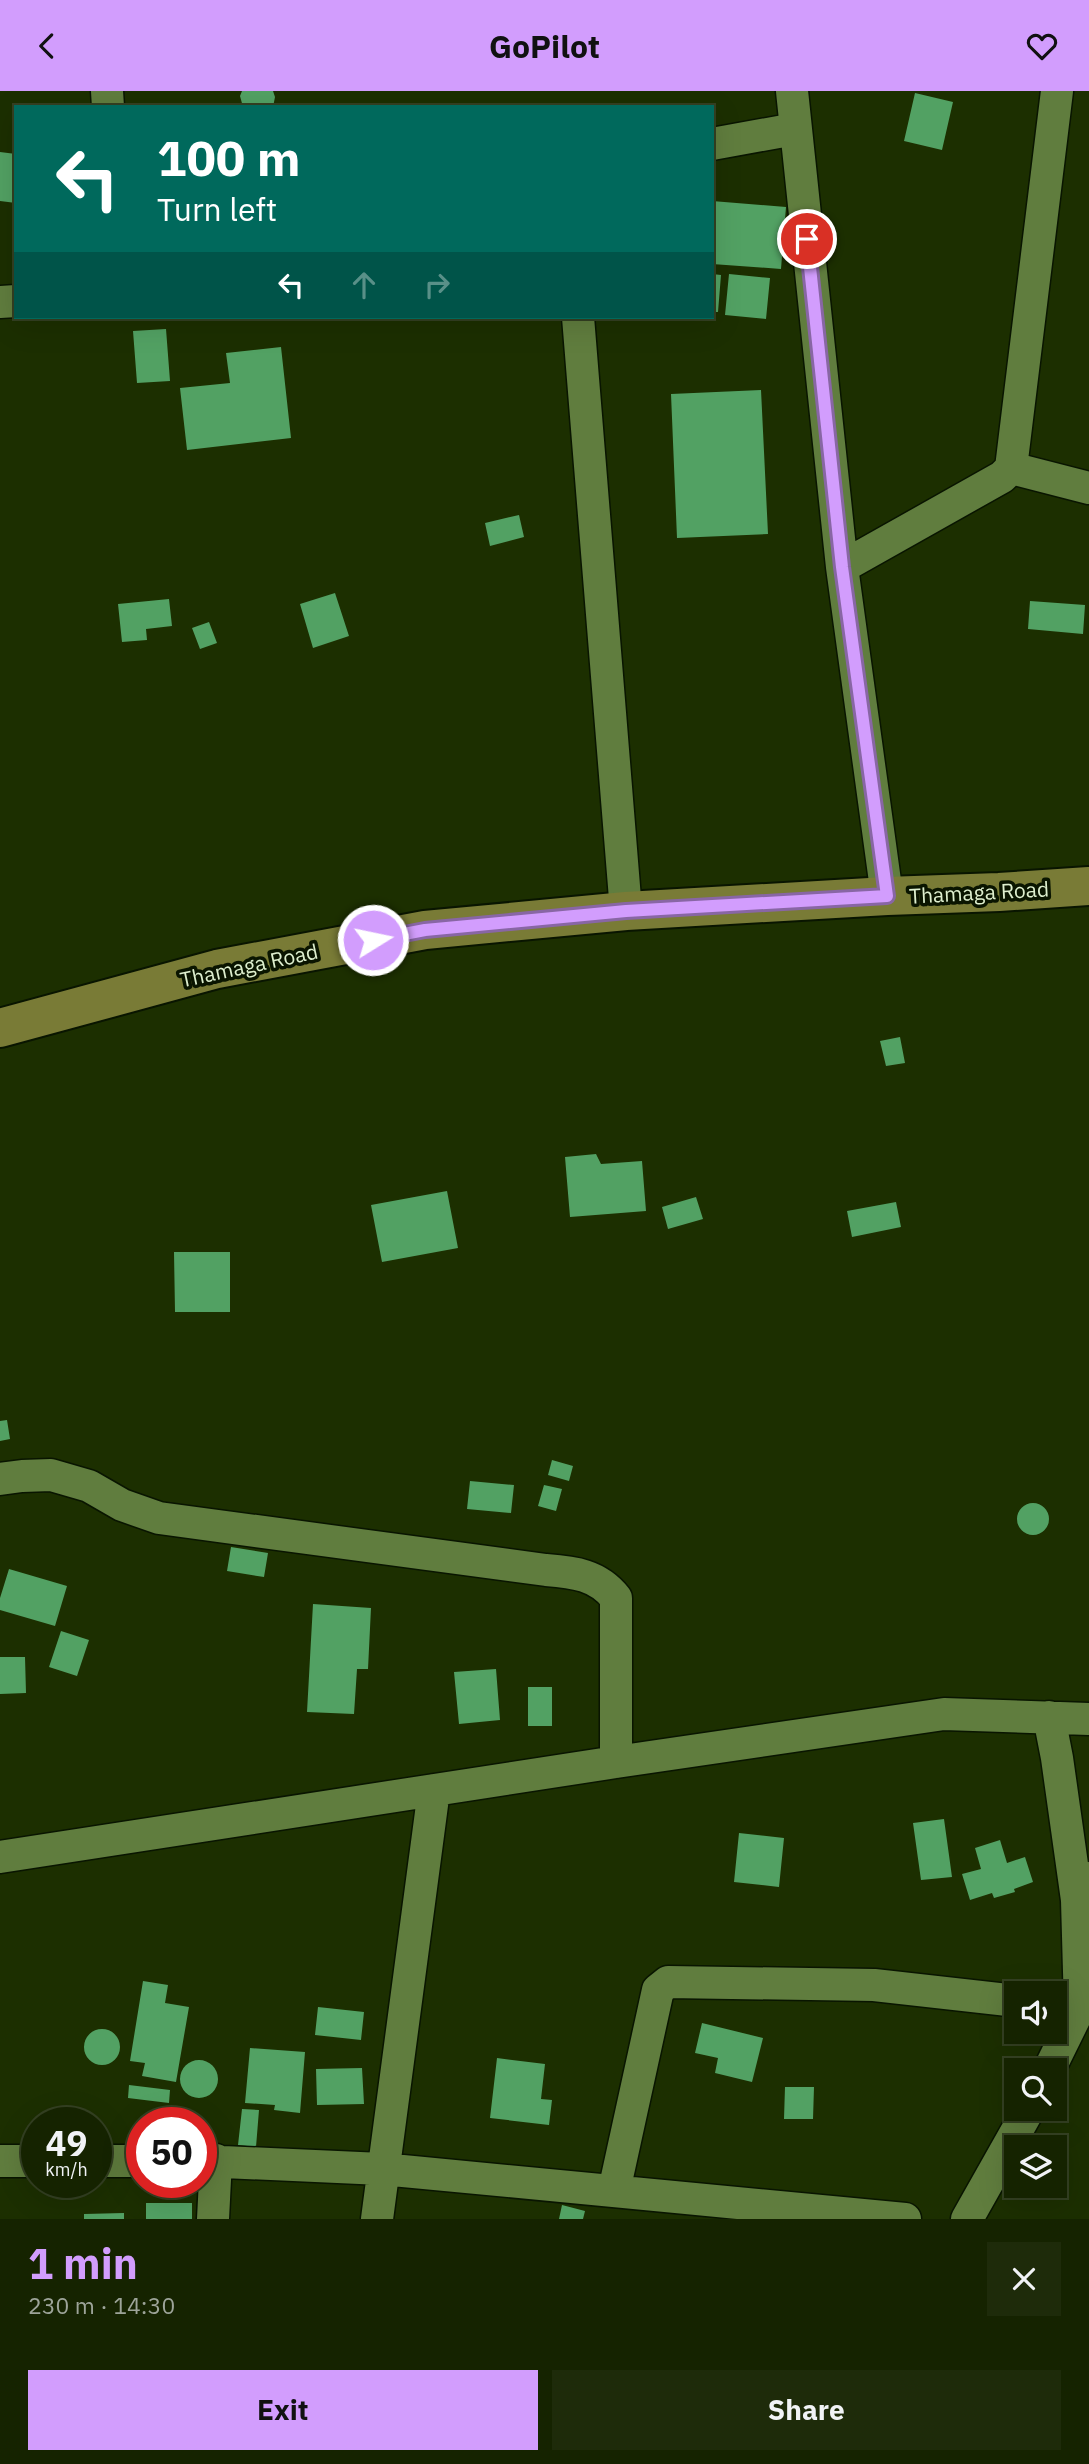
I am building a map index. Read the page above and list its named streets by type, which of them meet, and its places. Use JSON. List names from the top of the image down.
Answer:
{
  "streets": {
    "main road": ["Thamaga Road"]
  },
  "page": {
    "header": "GoPilot",
    "turn": ["100 m", "Turn left"],
    "speed": "49 km/h",
    "limit": "50",
    "heading": ["1 min", "230 m · 14:30"],
    "buttons": ["Exit", "Share"]
  }
}
